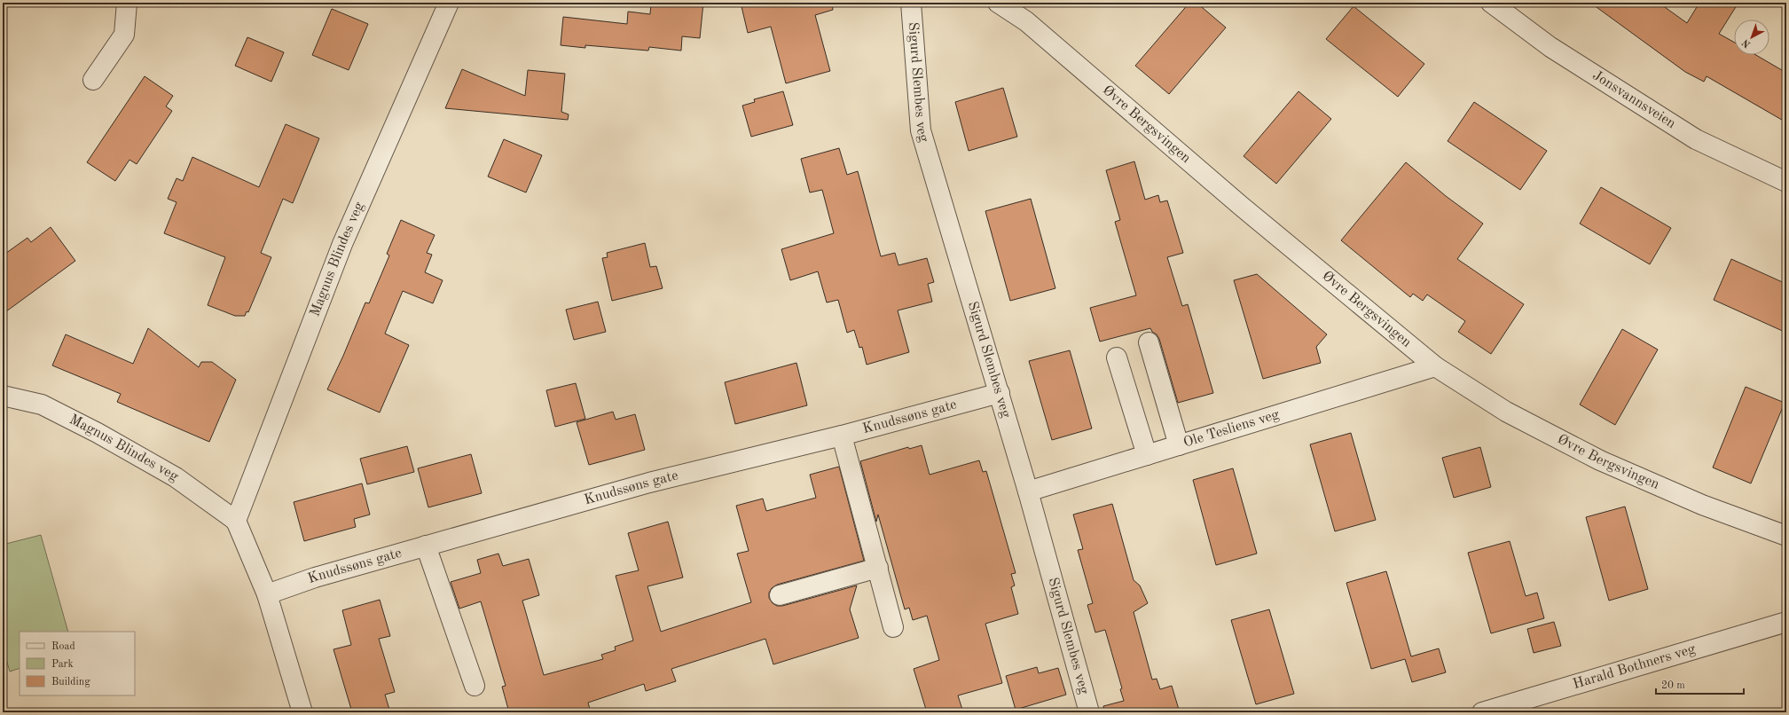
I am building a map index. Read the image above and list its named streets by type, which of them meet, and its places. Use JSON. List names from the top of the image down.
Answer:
{
  "streets": {
    "street": [
      "Sigurd Slembes veg",
      "Jonsvannsveien",
      "Øvre Bergsvingen",
      "Magnus Blindes veg",
      "Knudssøns gate",
      "Ole Tesliens veg",
      "Harald Bothners veg"
    ]
  },
  "crossings": [
    ["Sigurd Slembes veg", "Knudssøns gate"],
    ["Sigurd Slembes veg", "Ole Tesliens veg"],
    ["Øvre Bergsvingen", "Ole Tesliens veg"]
  ],
  "legend": ["Road", "Park", "Building"],
  "scale_bar": "20 m",
  "north": "bottom left"
}
